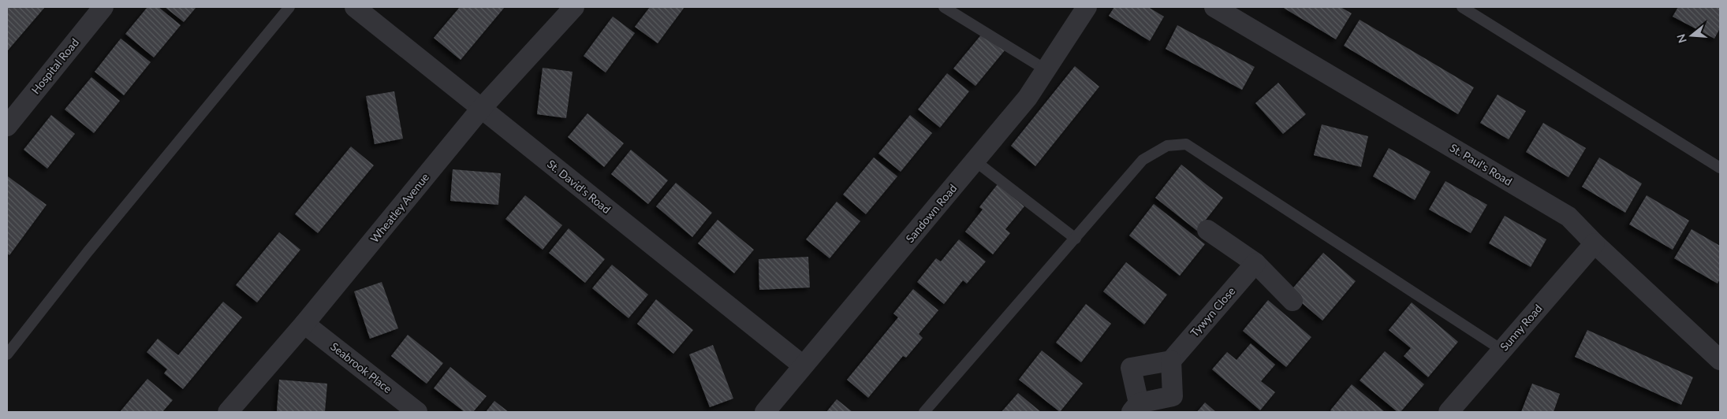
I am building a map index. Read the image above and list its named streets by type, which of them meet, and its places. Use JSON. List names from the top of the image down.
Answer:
{
  "streets": {
    "street": [
      "Hospital Road",
      "St. Paul's Road",
      "St. David's Road",
      "Wheatley Avenue",
      "Sandown Road",
      "Tywyn Close",
      "Sunny Road",
      "Seabrook Place"
    ]
  },
  "crossings": [
    ["St. Paul's Road", "Sunny Road"],
    ["St. David's Road", "Wheatley Avenue"],
    ["St. David's Road", "Sandown Road"],
    ["Wheatley Avenue", "Seabrook Place"]
  ],
  "north": "left"
}
